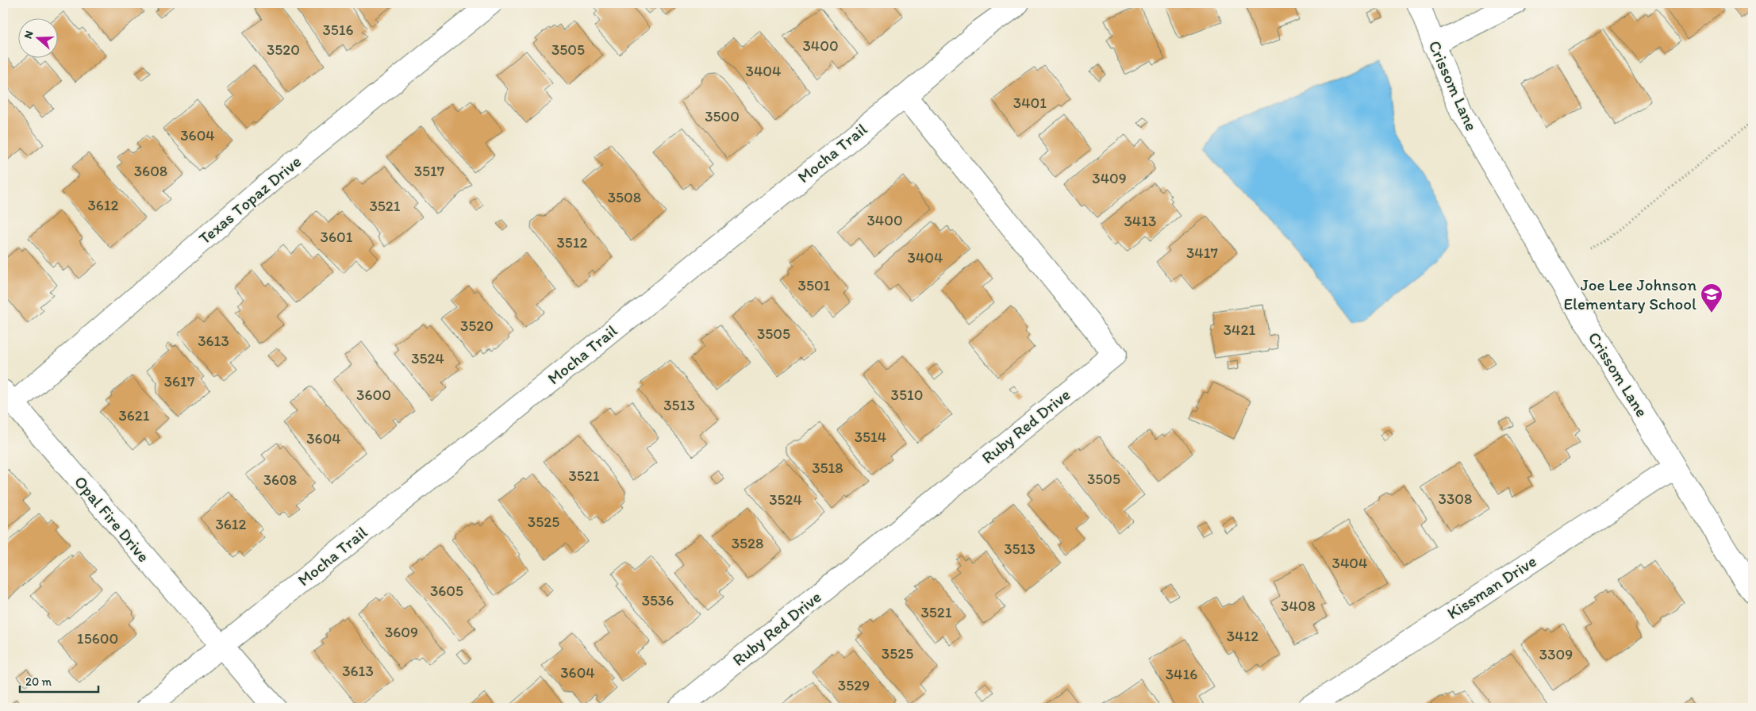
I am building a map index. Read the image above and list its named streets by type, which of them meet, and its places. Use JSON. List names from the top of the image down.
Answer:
{
  "streets": {
    "street": [
      "Crissom Lane",
      "Mocha Trail",
      "Texas Topaz Drive",
      "Ruby Red Drive",
      "Opal Fire Drive",
      "Kissman Drive"
    ]
  },
  "crossings": [
    ["Crissom Lane", "Kissman Drive"],
    ["Mocha Trail", "Ruby Red Drive"],
    ["Mocha Trail", "Opal Fire Drive"],
    ["Texas Topaz Drive", "Opal Fire Drive"]
  ],
  "places": {
    "school or university": ["Joe Lee Johnson Elementary School"]
  },
  "house_numbers": [
    "3516",
    "3400",
    "3520",
    "3505",
    "3404",
    "3401",
    "3500",
    "3604",
    "3608",
    "3517",
    "3409",
    "3508",
    "3612",
    "3521",
    "3400",
    "3413",
    "3601",
    "3512",
    "3417",
    "3404",
    "3501",
    "3520",
    "3421",
    "3505",
    "3613",
    "3524",
    "3617",
    "3600",
    "3510",
    "3513",
    "3621",
    "3514",
    "3604",
    "3518",
    "3521",
    "3505",
    "3608",
    "3308",
    "3524",
    "3525",
    "3612",
    "3528",
    "3513",
    "3404",
    "3605",
    "3536",
    "3408",
    "3521",
    "3609",
    "3412",
    "15600",
    "3525",
    "3309",
    "3613",
    "3604",
    "3416",
    "3529"
  ],
  "scale_bar": "20 m",
  "north": "left"
}
